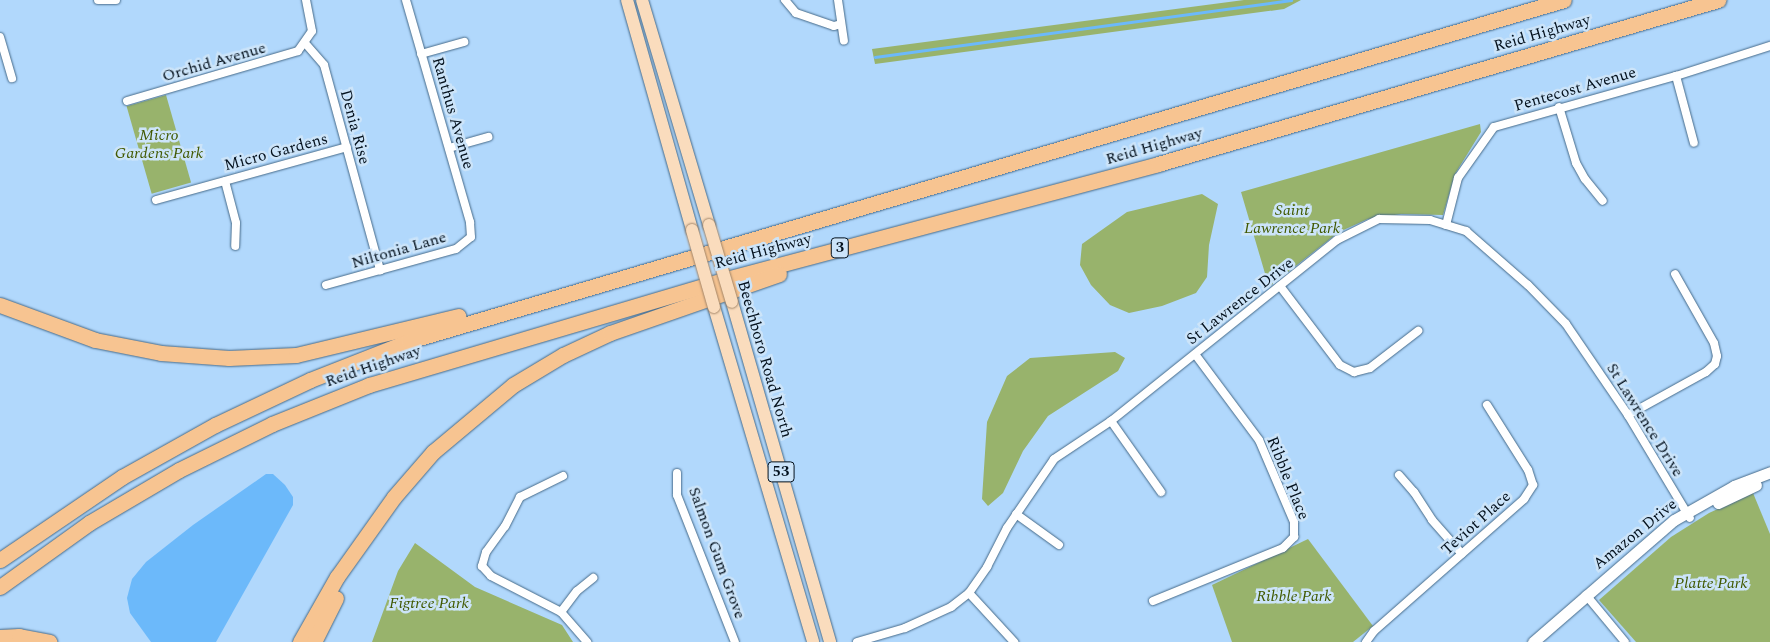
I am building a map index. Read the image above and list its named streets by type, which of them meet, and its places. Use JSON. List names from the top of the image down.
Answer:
{
  "streets": {
    "highway": ["Reid Highway", "3"],
    "main road": ["Beechboro Road North", "53"],
    "street": [
      "Orchid Avenue",
      "Pentecost Avenue",
      "Ranthus Avenue",
      "Denia Rise",
      "Micro Gardens",
      "Niltonia Lane",
      "St Lawrence Drive",
      "Ribble Place",
      "Teviot Place",
      "Amazon Drive",
      "Salmon Gum Grove"
    ]
  },
  "crossings": [
    ["Orchid Avenue", "Denia Rise"],
    ["Pentecost Avenue", "St Lawrence Drive"],
    ["Ranthus Avenue", "Niltonia Lane"],
    ["Denia Rise", "Micro Gardens"],
    ["Denia Rise", "Niltonia Lane"],
    ["St Lawrence Drive", "Ribble Place"],
    ["St Lawrence Drive", "Amazon Drive"]
  ],
  "parks": [
    "Micro Gardens Park",
    "Saint Lawrence Park",
    "Platte Park",
    "Ribble Park",
    "Figtree Park"
  ]
}
